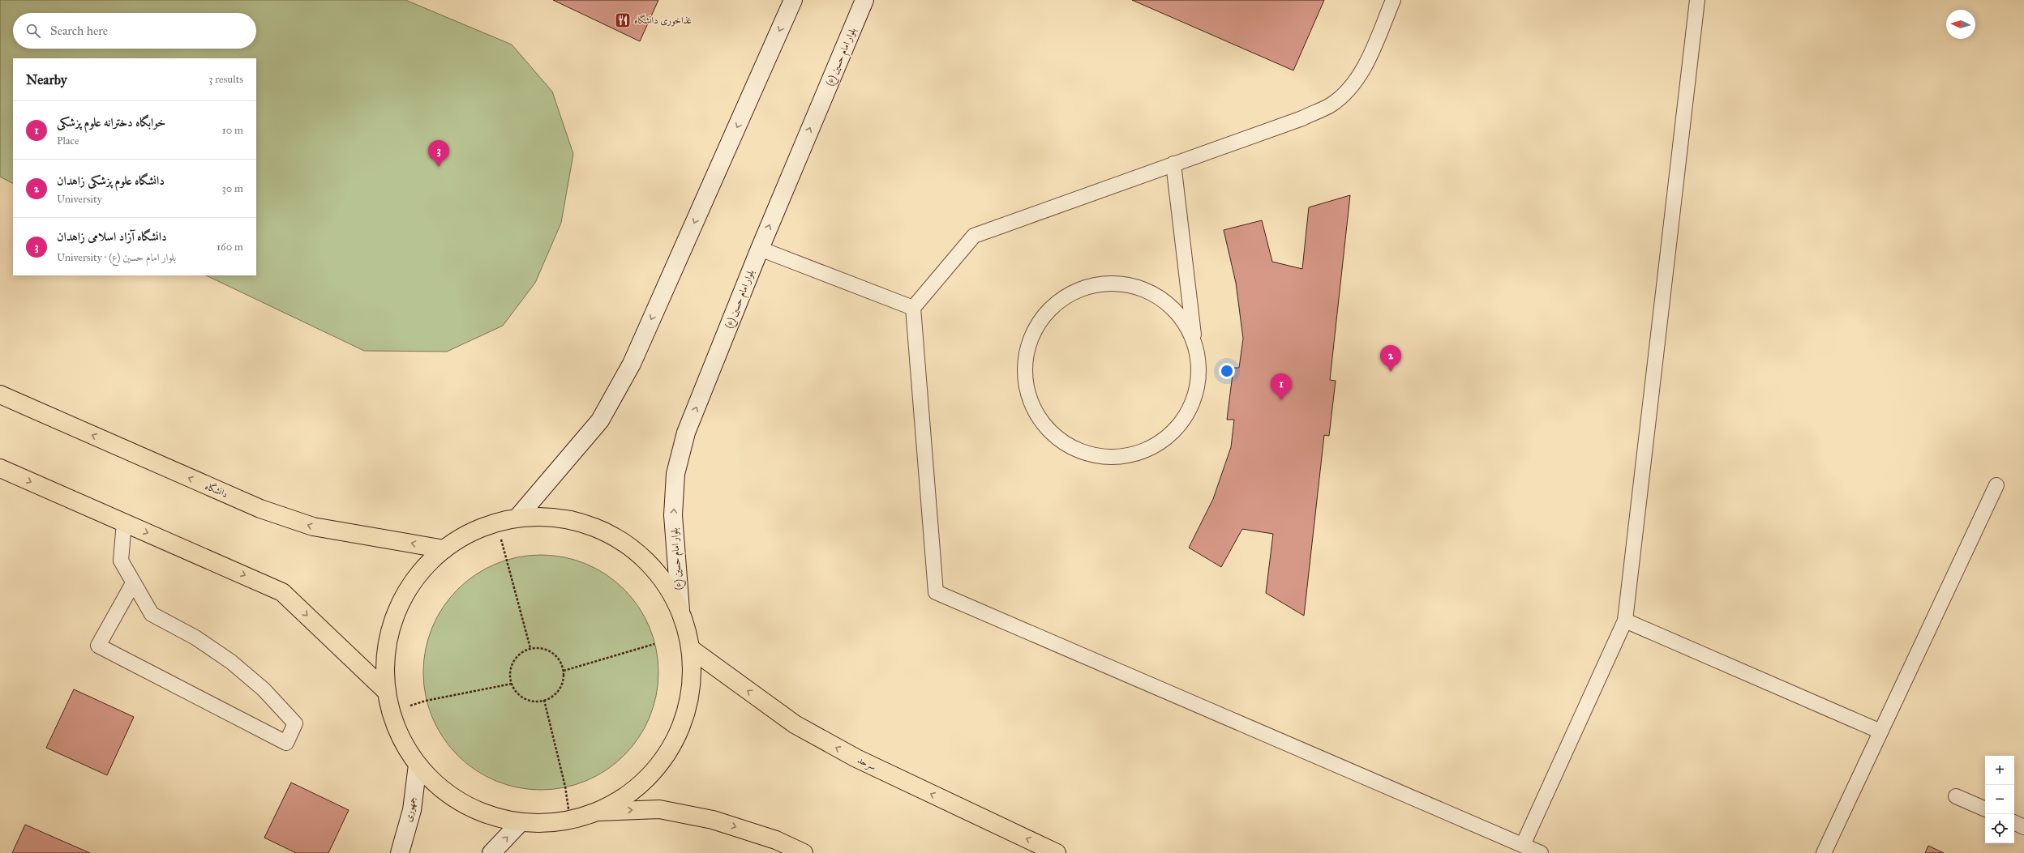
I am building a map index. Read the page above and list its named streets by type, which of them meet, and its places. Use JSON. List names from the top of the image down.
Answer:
{
  "streets": {
    "main road": [
      "بلوار امام حسین (ع)",
      "دانشگاه",
      "سرحد",
      "جمهوری"
    ]
  },
  "places": {
    "restaurant": ["غذاخوری دانشگاه"]
  },
  "north": "left",
  "page": {
    "search": "Search here",
    "heading": ["Nearby", "3 results"],
    "list": [
      {
        "mark": "1",
        "name": "خوابگاه دخترانه علوم پزشکی",
        "note": "Place",
        "value": "10 m"
      },
      {
        "mark": "2",
        "name": "دانشگاه علوم پزشکی زاهدان",
        "note": "University",
        "value": "30 m"
      },
      {
        "mark": "3",
        "name": "دانشگاه آزاد اسلامی زاهدان",
        "note": "University · بلوار امام حسین (ع)",
        "value": "160 m"
      }
    ],
    "pins": ["3", "2", "1"],
    "map_buttons": ["+", "−"]
  }
}
